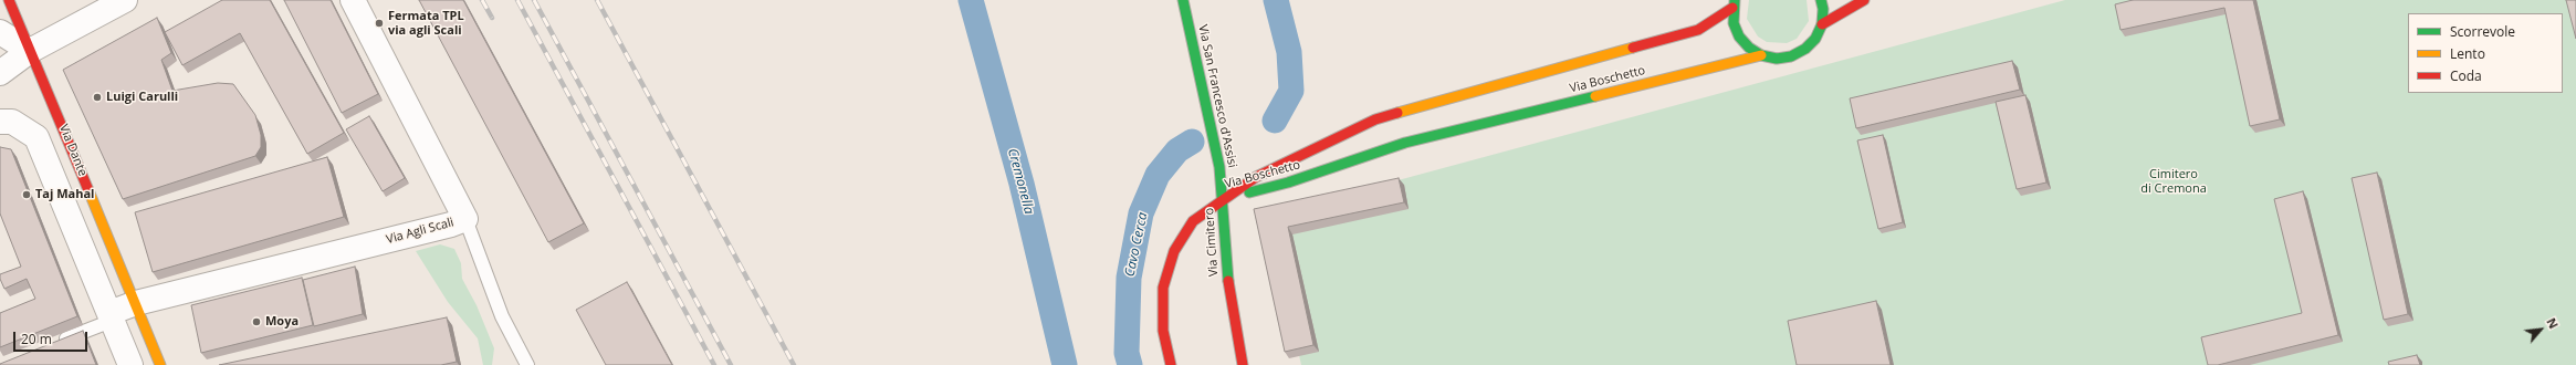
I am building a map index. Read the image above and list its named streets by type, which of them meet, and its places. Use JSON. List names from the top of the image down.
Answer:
{
  "streets": {
    "street": [
      "Via Boschetto",
      "Via San Francesco d'Assisi",
      "Via Dante",
      "Via Agli Scali",
      "Via Cimitero"
    ]
  },
  "crossings": [
    ["Via Boschetto", "Via San Francesco d'Assisi"],
    ["Via Boschetto", "Via Cimitero"],
    ["Via San Francesco d'Assisi", "Via Cimitero"],
    ["Via Dante", "Via Agli Scali"]
  ],
  "water": ["Cremonella", "Cavo Cerca"],
  "parks": ["Cimitero di Cremona"],
  "places": [
    "Fermata TPL via agli Scali",
    "Luigi Carulli",
    "Taj Mahal",
    "Moya"
  ],
  "legend": ["Scorrevole", "Lento", "Coda"],
  "scale_bar": "20 m",
  "north": "top right"
}
